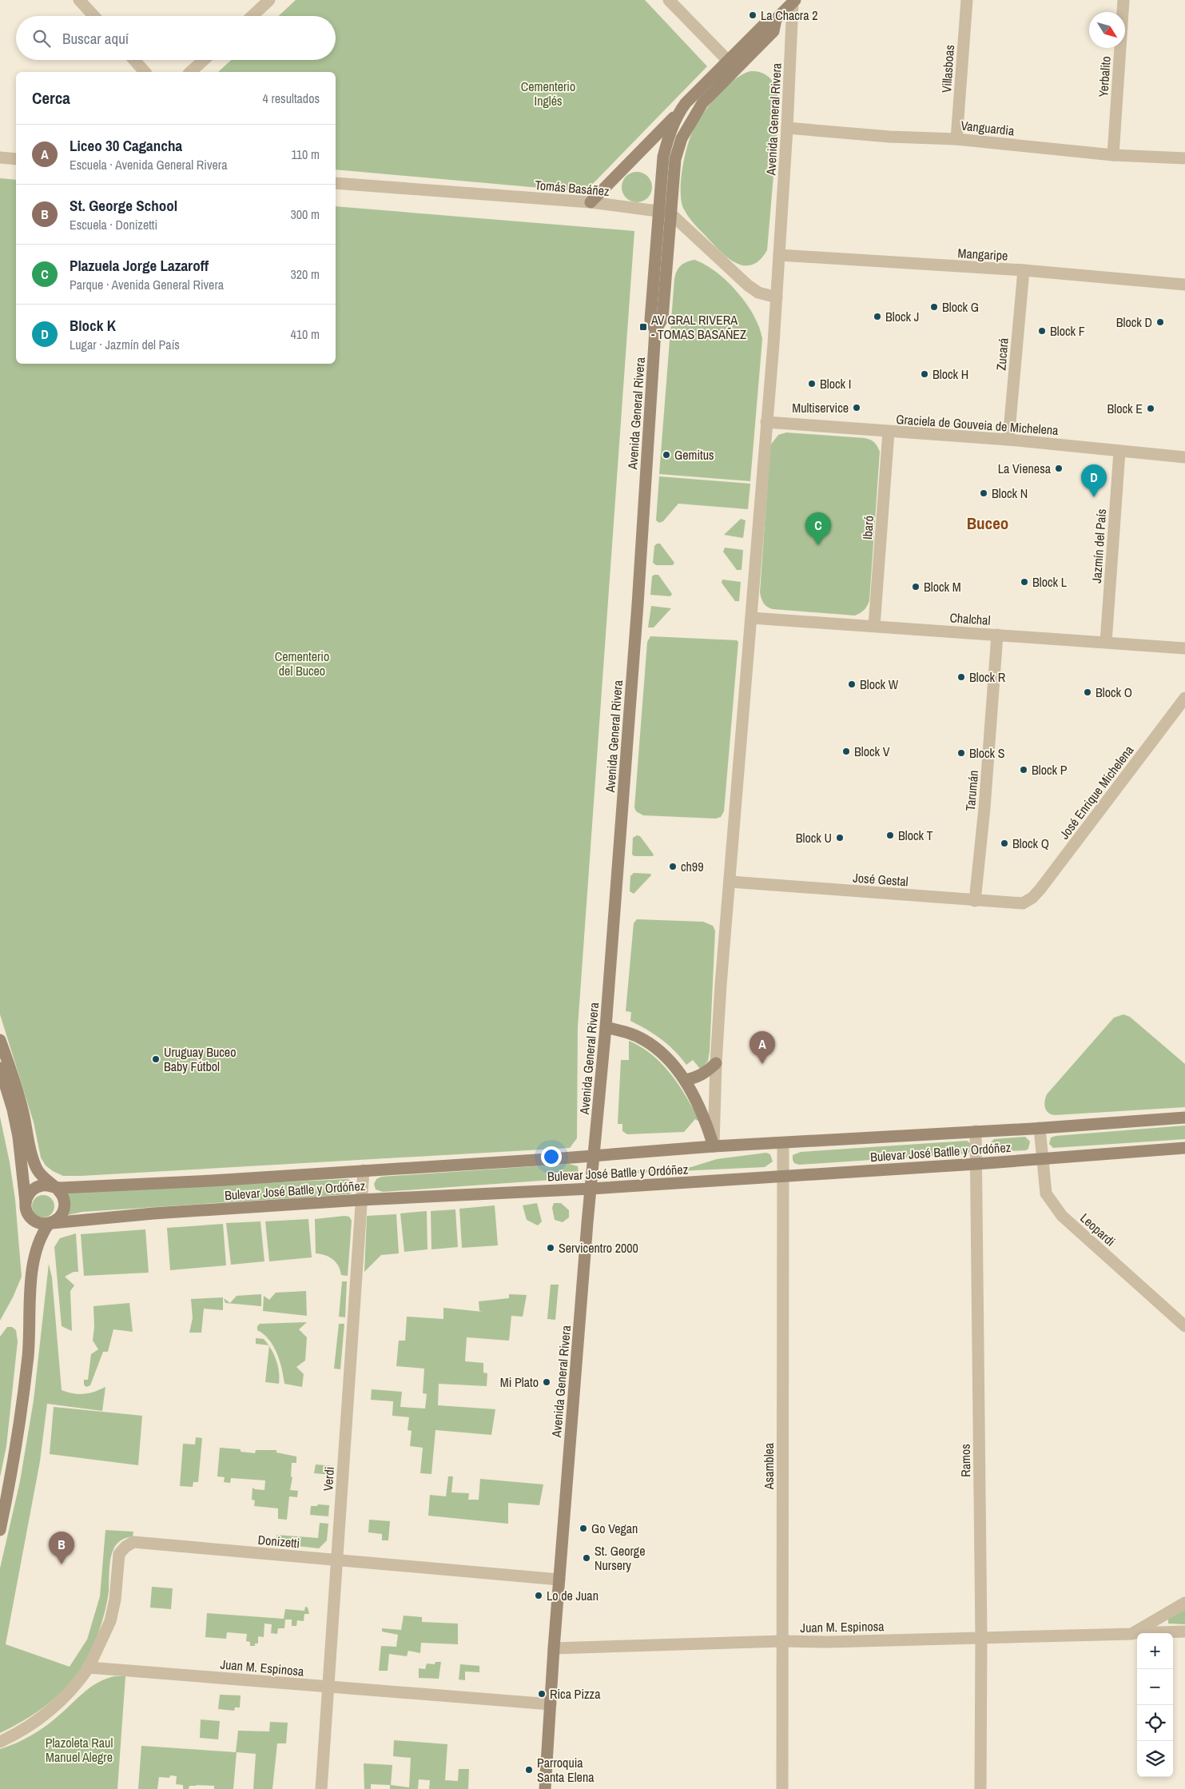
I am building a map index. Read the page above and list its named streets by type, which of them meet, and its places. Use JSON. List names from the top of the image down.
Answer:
{
  "streets": {
    "main road": ["Avenida General Rivera", "Bulevar José Batlle y Ordóñez"],
    "street": [
      "Villasboas",
      "Yerbalito",
      "Vanguardia",
      "Tomás Basáñez",
      "Mangaripe",
      "Zucará",
      "Graciela de Gouveia de Michelena",
      "Ibaró",
      "Jazmín del País",
      "Chalchal",
      "Tarumán",
      "José Enrique Michelena",
      "José Gestal",
      "Leopardi",
      "Ramos",
      "Asamblea",
      "Verdi",
      "Donizetti",
      "Juan M. Espinosa"
    ]
  },
  "crossings": [
    ["Villasboas", "Vanguardia"],
    ["Yerbalito", "Vanguardia"],
    ["Avenida General Rivera", "Vanguardia"],
    ["Avenida General Rivera", "Tomás Basáñez"],
    ["Avenida General Rivera", "Mangaripe"],
    ["Avenida General Rivera", "Graciela de Gouveia de Michelena"],
    ["Avenida General Rivera", "Chalchal"],
    ["Avenida General Rivera", "José Gestal"],
    ["Avenida General Rivera", "Bulevar José Batlle y Ordóñez"],
    ["Avenida General Rivera", "Donizetti"],
    ["Avenida General Rivera", "Juan M. Espinosa"],
    ["Mangaripe", "Zucará"],
    ["Zucará", "Graciela de Gouveia de Michelena"],
    ["Graciela de Gouveia de Michelena", "Ibaró"],
    ["Graciela de Gouveia de Michelena", "Jazmín del País"],
    ["Ibaró", "Chalchal"],
    ["Jazmín del País", "Chalchal"],
    ["Chalchal", "Tarumán"],
    ["Tarumán", "José Gestal"],
    ["José Enrique Michelena", "José Gestal"],
    ["Bulevar José Batlle y Ordóñez", "Leopardi"],
    ["Bulevar José Batlle y Ordóñez", "Ramos"],
    ["Bulevar José Batlle y Ordóñez", "Asamblea"],
    ["Bulevar José Batlle y Ordóñez", "Verdi"],
    ["Ramos", "Juan M. Espinosa"],
    ["Asamblea", "Juan M. Espinosa"],
    ["Verdi", "Donizetti"],
    ["Verdi", "Juan M. Espinosa"],
    ["Donizetti", "Juan M. Espinosa"]
  ],
  "districts": ["Buceo"],
  "parks": ["Cementerio Inglés", "Cementerio del Buceo", "Plazoleta Raul Manuel Alegre"],
  "places": {
    "other": [
      "La Chacra 2",
      "Block G",
      "Block J",
      "Block D",
      "Block F",
      "Block H",
      "Block I",
      "Multiservice",
      "Block E",
      "Gemitus",
      "La Vienesa",
      "Block N",
      "Block L",
      "Block M",
      "Block R",
      "Block W",
      "Block O",
      "Block V",
      "Block S",
      "Block P",
      "Block T",
      "Block U",
      "Block Q",
      "ch99",
      "Uruguay Buceo Baby Fútbol",
      "Servicentro 2000",
      "Mi Plato",
      "Go Vegan",
      "St. George Nursery",
      "Lo de Juan",
      "Rica Pizza",
      "Parroquia Santa Elena"
    ],
    "transit": ["AV GRAL RIVERA - TOMAS BASAÑEZ"]
  },
  "north": "bottom right",
  "page": {
    "search": "Buscar aquí",
    "heading": ["Cerca", "4 resultados"],
    "list": [
      {
        "mark": "A",
        "name": "Liceo 30 Cagancha",
        "note": "Escuela · Avenida General Rivera",
        "value": "110 m"
      },
      {
        "mark": "B",
        "name": "St. George School",
        "note": "Escuela · Donizetti",
        "value": "300 m"
      },
      {
        "mark": "C",
        "name": "Plazuela Jorge Lazaroff",
        "note": "Parque · Avenida General Rivera",
        "value": "320 m"
      },
      {
        "mark": "D",
        "name": "Block K",
        "note": "Lugar · Jazmín del País",
        "value": "410 m"
      }
    ],
    "pins": [
      "D",
      "C",
      "A",
      "B"
    ],
    "map_buttons": ["+", "−"]
  }
}
